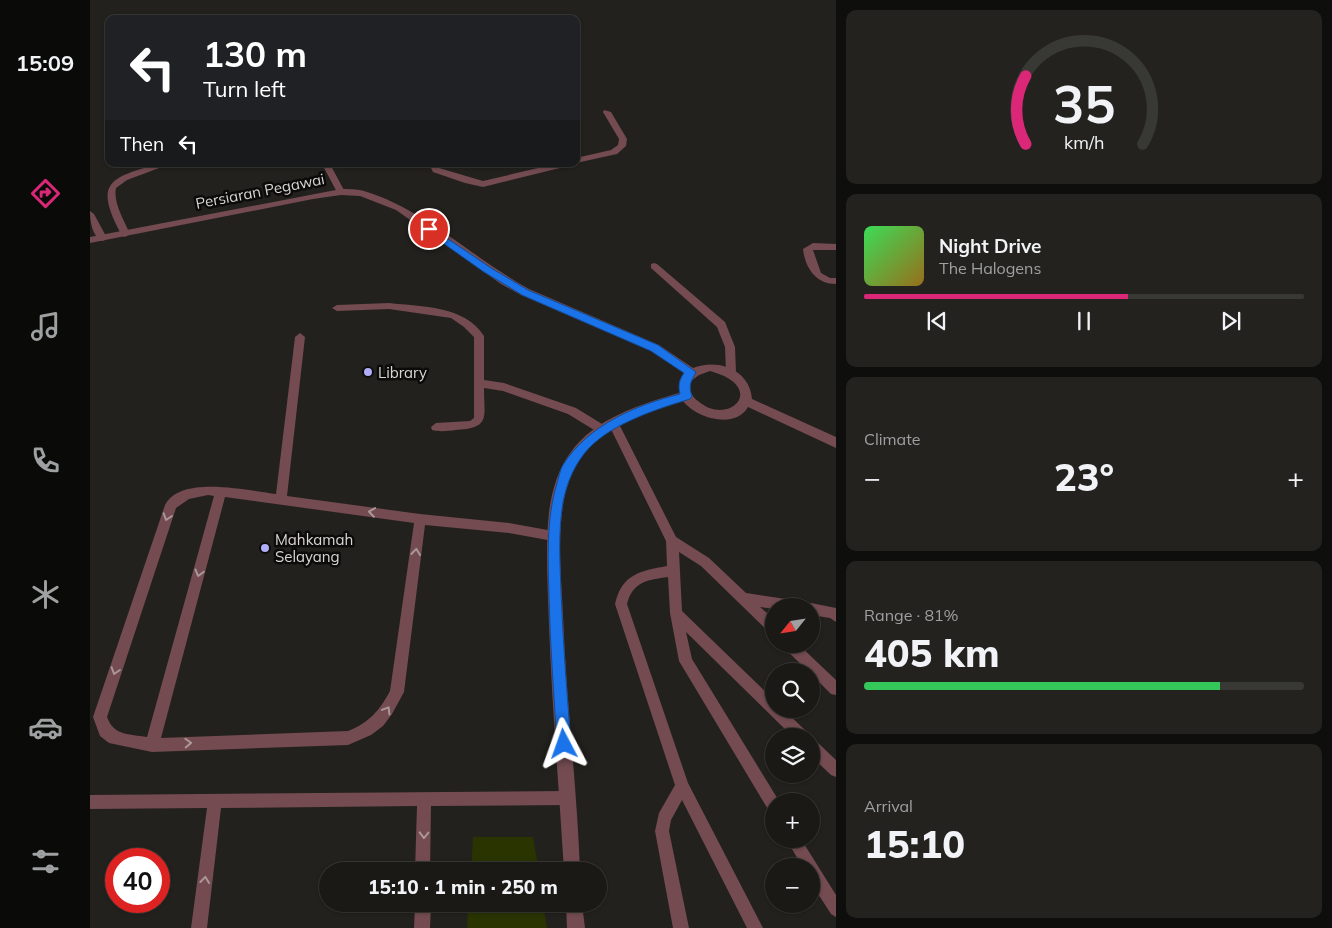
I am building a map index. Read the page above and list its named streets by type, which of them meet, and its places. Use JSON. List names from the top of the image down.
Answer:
{
  "streets": {
    "street": ["Persiaran Pegawai"]
  },
  "places": ["Library", "Mahkamah Selayang"],
  "north": "bottom left",
  "page": {
    "tabs": "15:09",
    "turn": ["130 m", "Turn left"],
    "then": "Then",
    "song": ["Night Drive", "The Halogens"],
    "tile": [
      "Climate",
      ["Range · 81%", "405 km"],
      ["Arrival", "15:10"]
    ],
    "heat": ["−", "23°", "+"],
    "map_buttons": ["+", "−"],
    "limit": "40",
    "trip": "15:10 · 1 min · 250 m",
    "gauge": ["35", "km/h"]
  }
}
